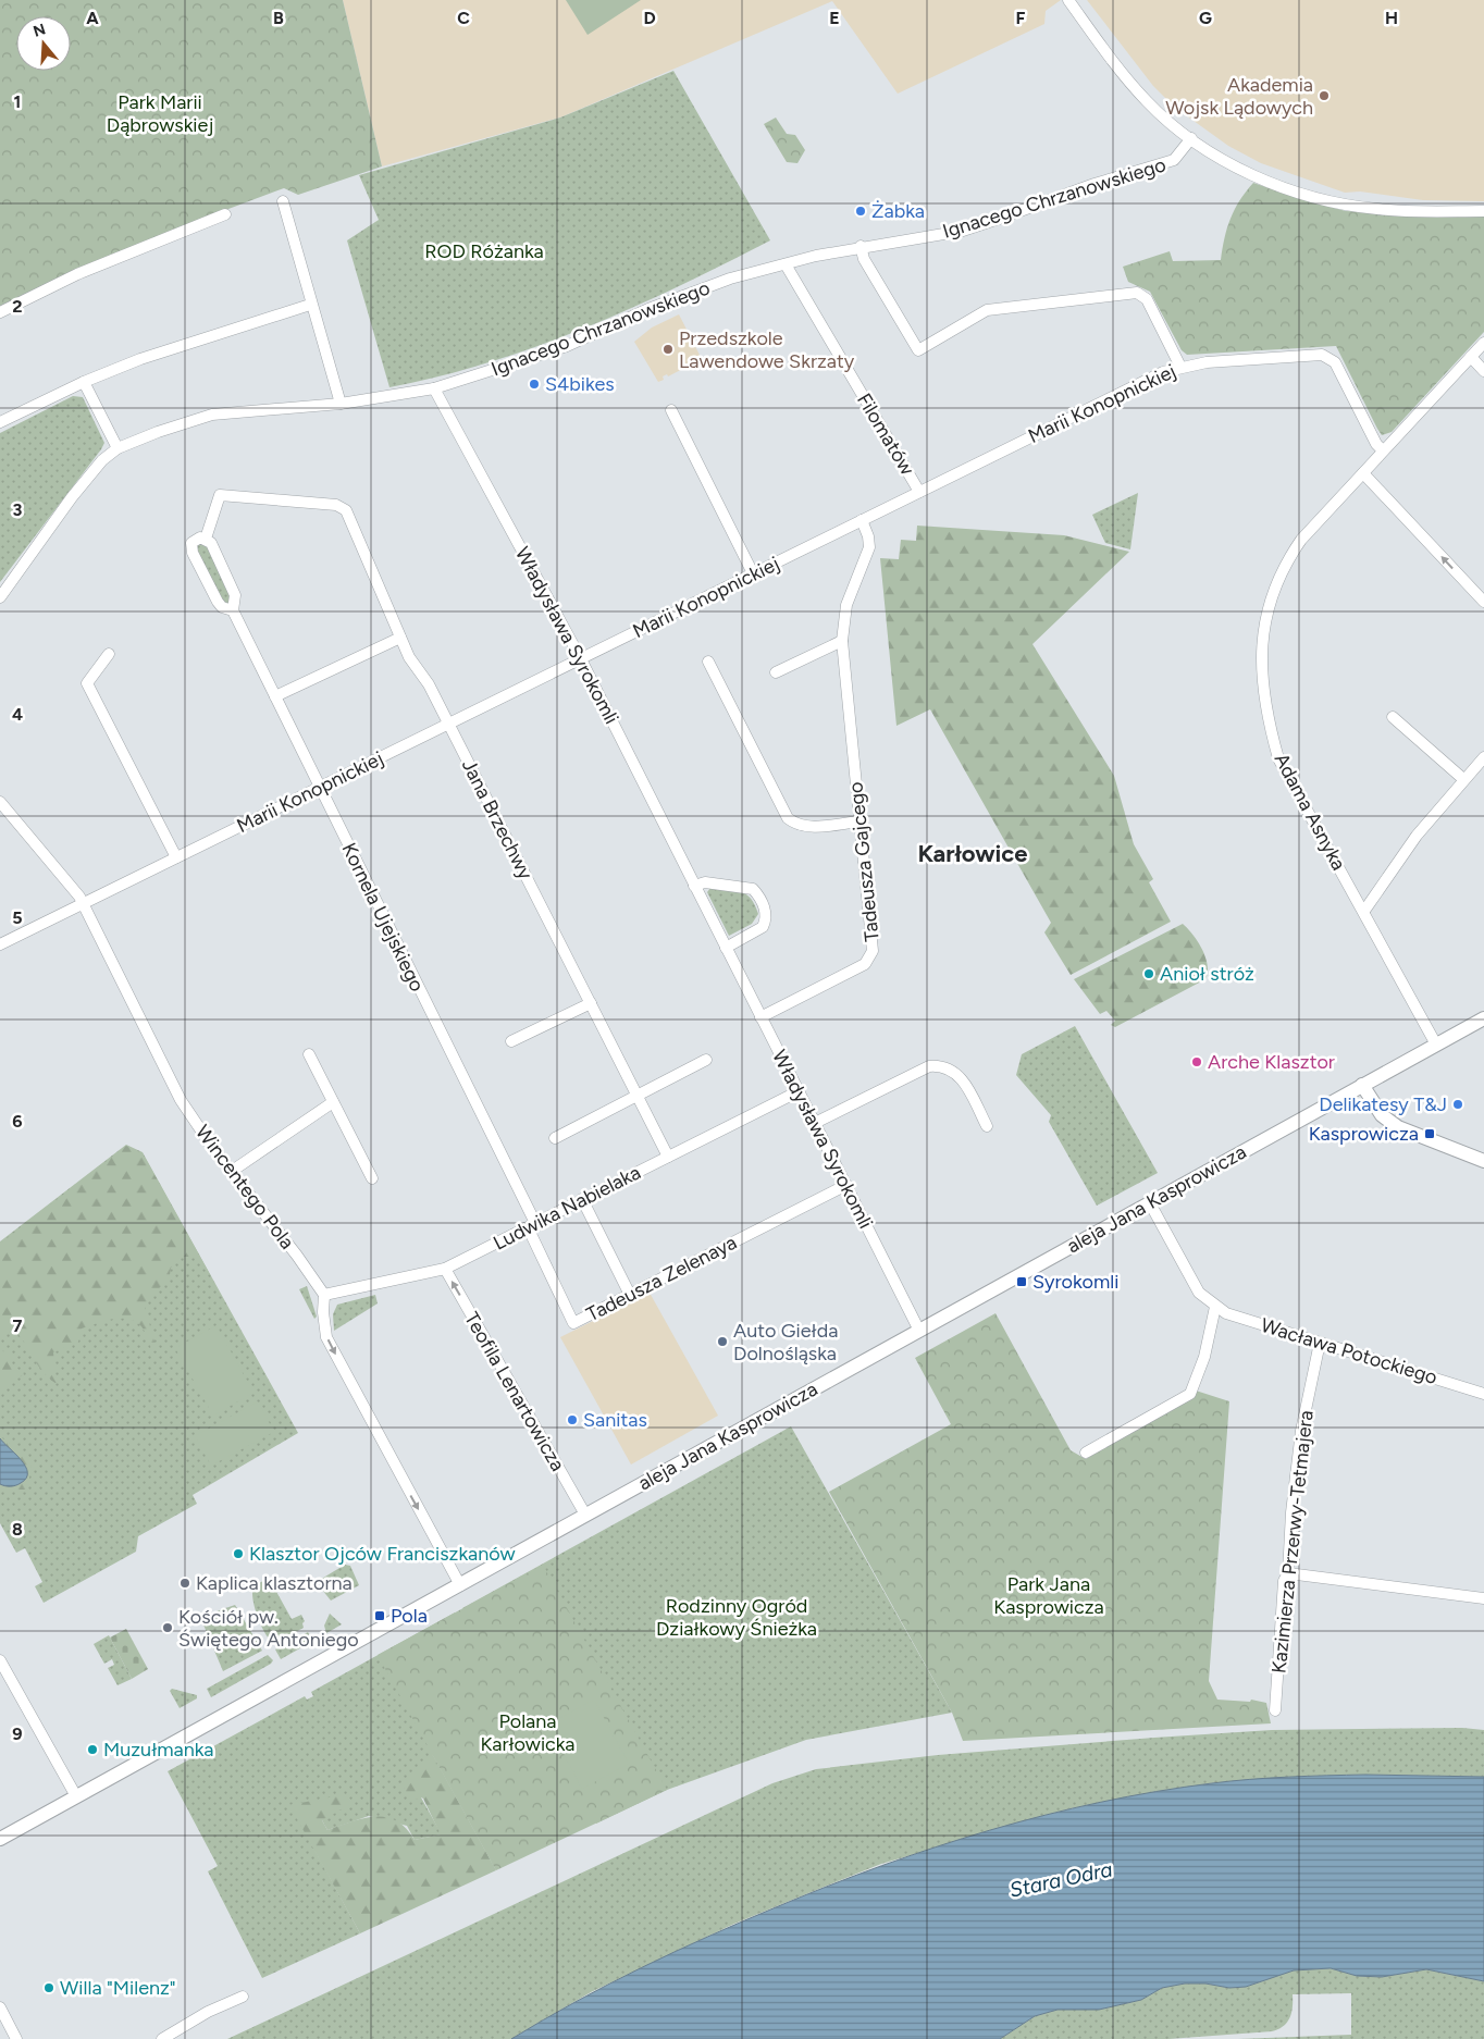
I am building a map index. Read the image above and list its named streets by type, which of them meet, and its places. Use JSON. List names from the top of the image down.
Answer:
{
  "streets": {
    "street": [
      "Ignacego Chrzanowskiego",
      "Marii Konopnickiej",
      "Filomatów",
      "Władysława Syrokomli",
      "Adama Asnyka",
      "Jana Brzechwy",
      "Tadeusza Gajcego",
      "Kornela Ujejskiego",
      "Wincentego Pola",
      "aleja Jana Kasprowicza",
      "Ludwika Nabielaka",
      "Tadeusza Zelenaya",
      "Wacława Potockiego",
      "Teofila Lenartowicza",
      "Kazimierza Przerwy-Tetmajera"
    ]
  },
  "crossings": [
    ["Ignacego Chrzanowskiego", "Filomatów"],
    ["Ignacego Chrzanowskiego", "Władysława Syrokomli"],
    ["Marii Konopnickiej", "Filomatów"],
    ["Marii Konopnickiej", "Władysława Syrokomli"],
    ["Marii Konopnickiej", "Adama Asnyka"],
    ["Marii Konopnickiej", "Jana Brzechwy"],
    ["Marii Konopnickiej", "Tadeusza Gajcego"],
    ["Marii Konopnickiej", "Kornela Ujejskiego"],
    ["Marii Konopnickiej", "Wincentego Pola"],
    ["Władysława Syrokomli", "Tadeusza Gajcego"],
    ["Władysława Syrokomli", "aleja Jana Kasprowicza"],
    ["Władysława Syrokomli", "Ludwika Nabielaka"],
    ["Władysława Syrokomli", "Tadeusza Zelenaya"],
    ["Adama Asnyka", "aleja Jana Kasprowicza"],
    ["Jana Brzechwy", "Kornela Ujejskiego"],
    ["Jana Brzechwy", "Ludwika Nabielaka"],
    ["Kornela Ujejskiego", "Ludwika Nabielaka"],
    ["Kornela Ujejskiego", "Tadeusza Zelenaya"],
    ["Wincentego Pola", "Ludwika Nabielaka"],
    ["aleja Jana Kasprowicza", "Wacława Potockiego"],
    ["aleja Jana Kasprowicza", "Teofila Lenartowicza"],
    ["Ludwika Nabielaka", "Tadeusza Zelenaya"],
    ["Ludwika Nabielaka", "Teofila Lenartowicza"],
    ["Wacława Potockiego", "Kazimierza Przerwy-Tetmajera"]
  ],
  "one_way": ["Teofila Lenartowicza"],
  "districts": ["Karłowice"],
  "water": ["Stara Odra"],
  "parks": [
    "Park Marii Dąbrowskiej",
    "ROD Różanka",
    "Park Jana Kasprowicza",
    "Rodzinny Ogród Działkowy Śnieżka",
    "Polana Karłowicka"
  ],
  "places": {
    "other": [
      "Akademia Wojsk Lądowych",
      "Żabka",
      "Przedszkole Lawendowe Skrzaty",
      "S4bikes",
      "Anioł stróż",
      "Arche Klasztor",
      "Delikatesy T&J",
      "Auto Giełda Dolnośląska",
      "Sanitas",
      "Klasztor Ojców Franciszkanów",
      "Kaplica klasztorna",
      "Kościół pw. Świętego Antoniego",
      "Muzułmanka",
      "Willa \"Milenz\""
    ],
    "transit": ["Kasprowicza", "Syrokomli", "Pola"]
  },
  "north": "top",
  "grid": {
    "columns": [
      "A",
      "B",
      "C",
      "D",
      "E",
      "F",
      "G",
      "H"
    ],
    "rows": [
      "1",
      "2",
      "3",
      "4",
      "5",
      "6",
      "7",
      "8",
      "9"
    ]
  }
}
